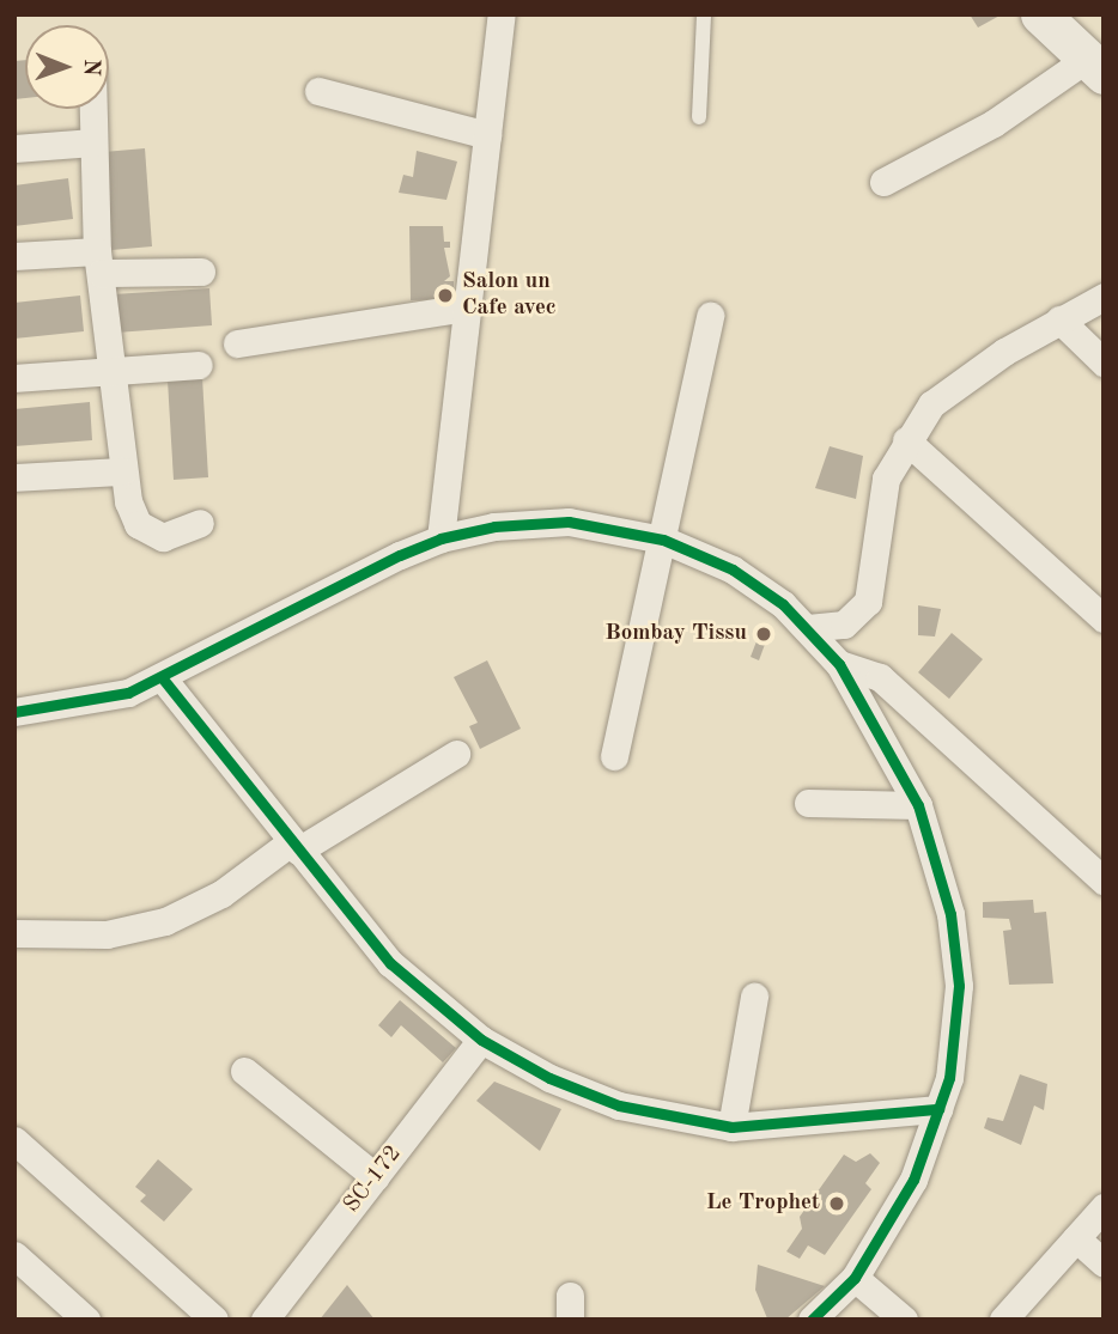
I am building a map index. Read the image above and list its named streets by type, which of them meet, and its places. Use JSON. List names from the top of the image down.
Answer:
{
  "streets": {
    "street": ["SC-172"]
  },
  "places": ["Salon un Cafe avec", "Bombay Tissu", "Le Trophet"],
  "north": "right"
}
